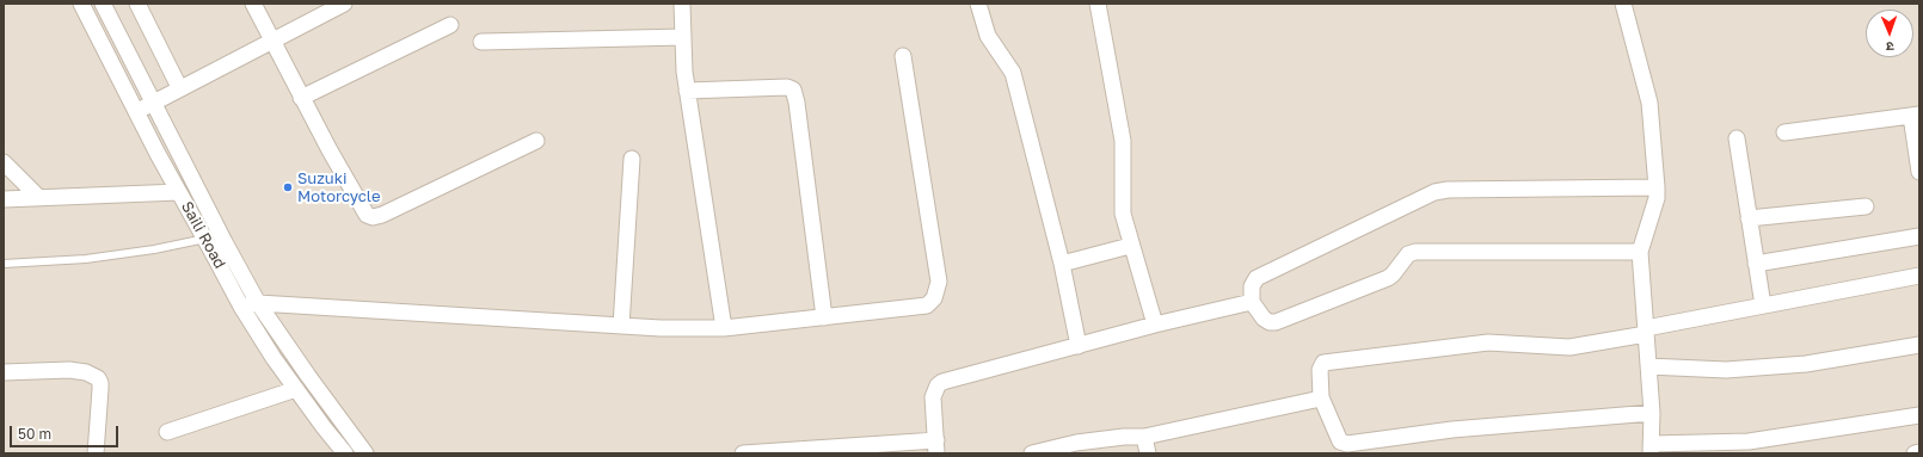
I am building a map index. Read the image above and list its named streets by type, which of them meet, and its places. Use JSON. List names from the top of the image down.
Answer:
{
  "streets": {
    "street": ["Saili Road"]
  },
  "places": ["Suzuki Motorcycle"],
  "scale_bar": "50 m",
  "north": "bottom"
}
